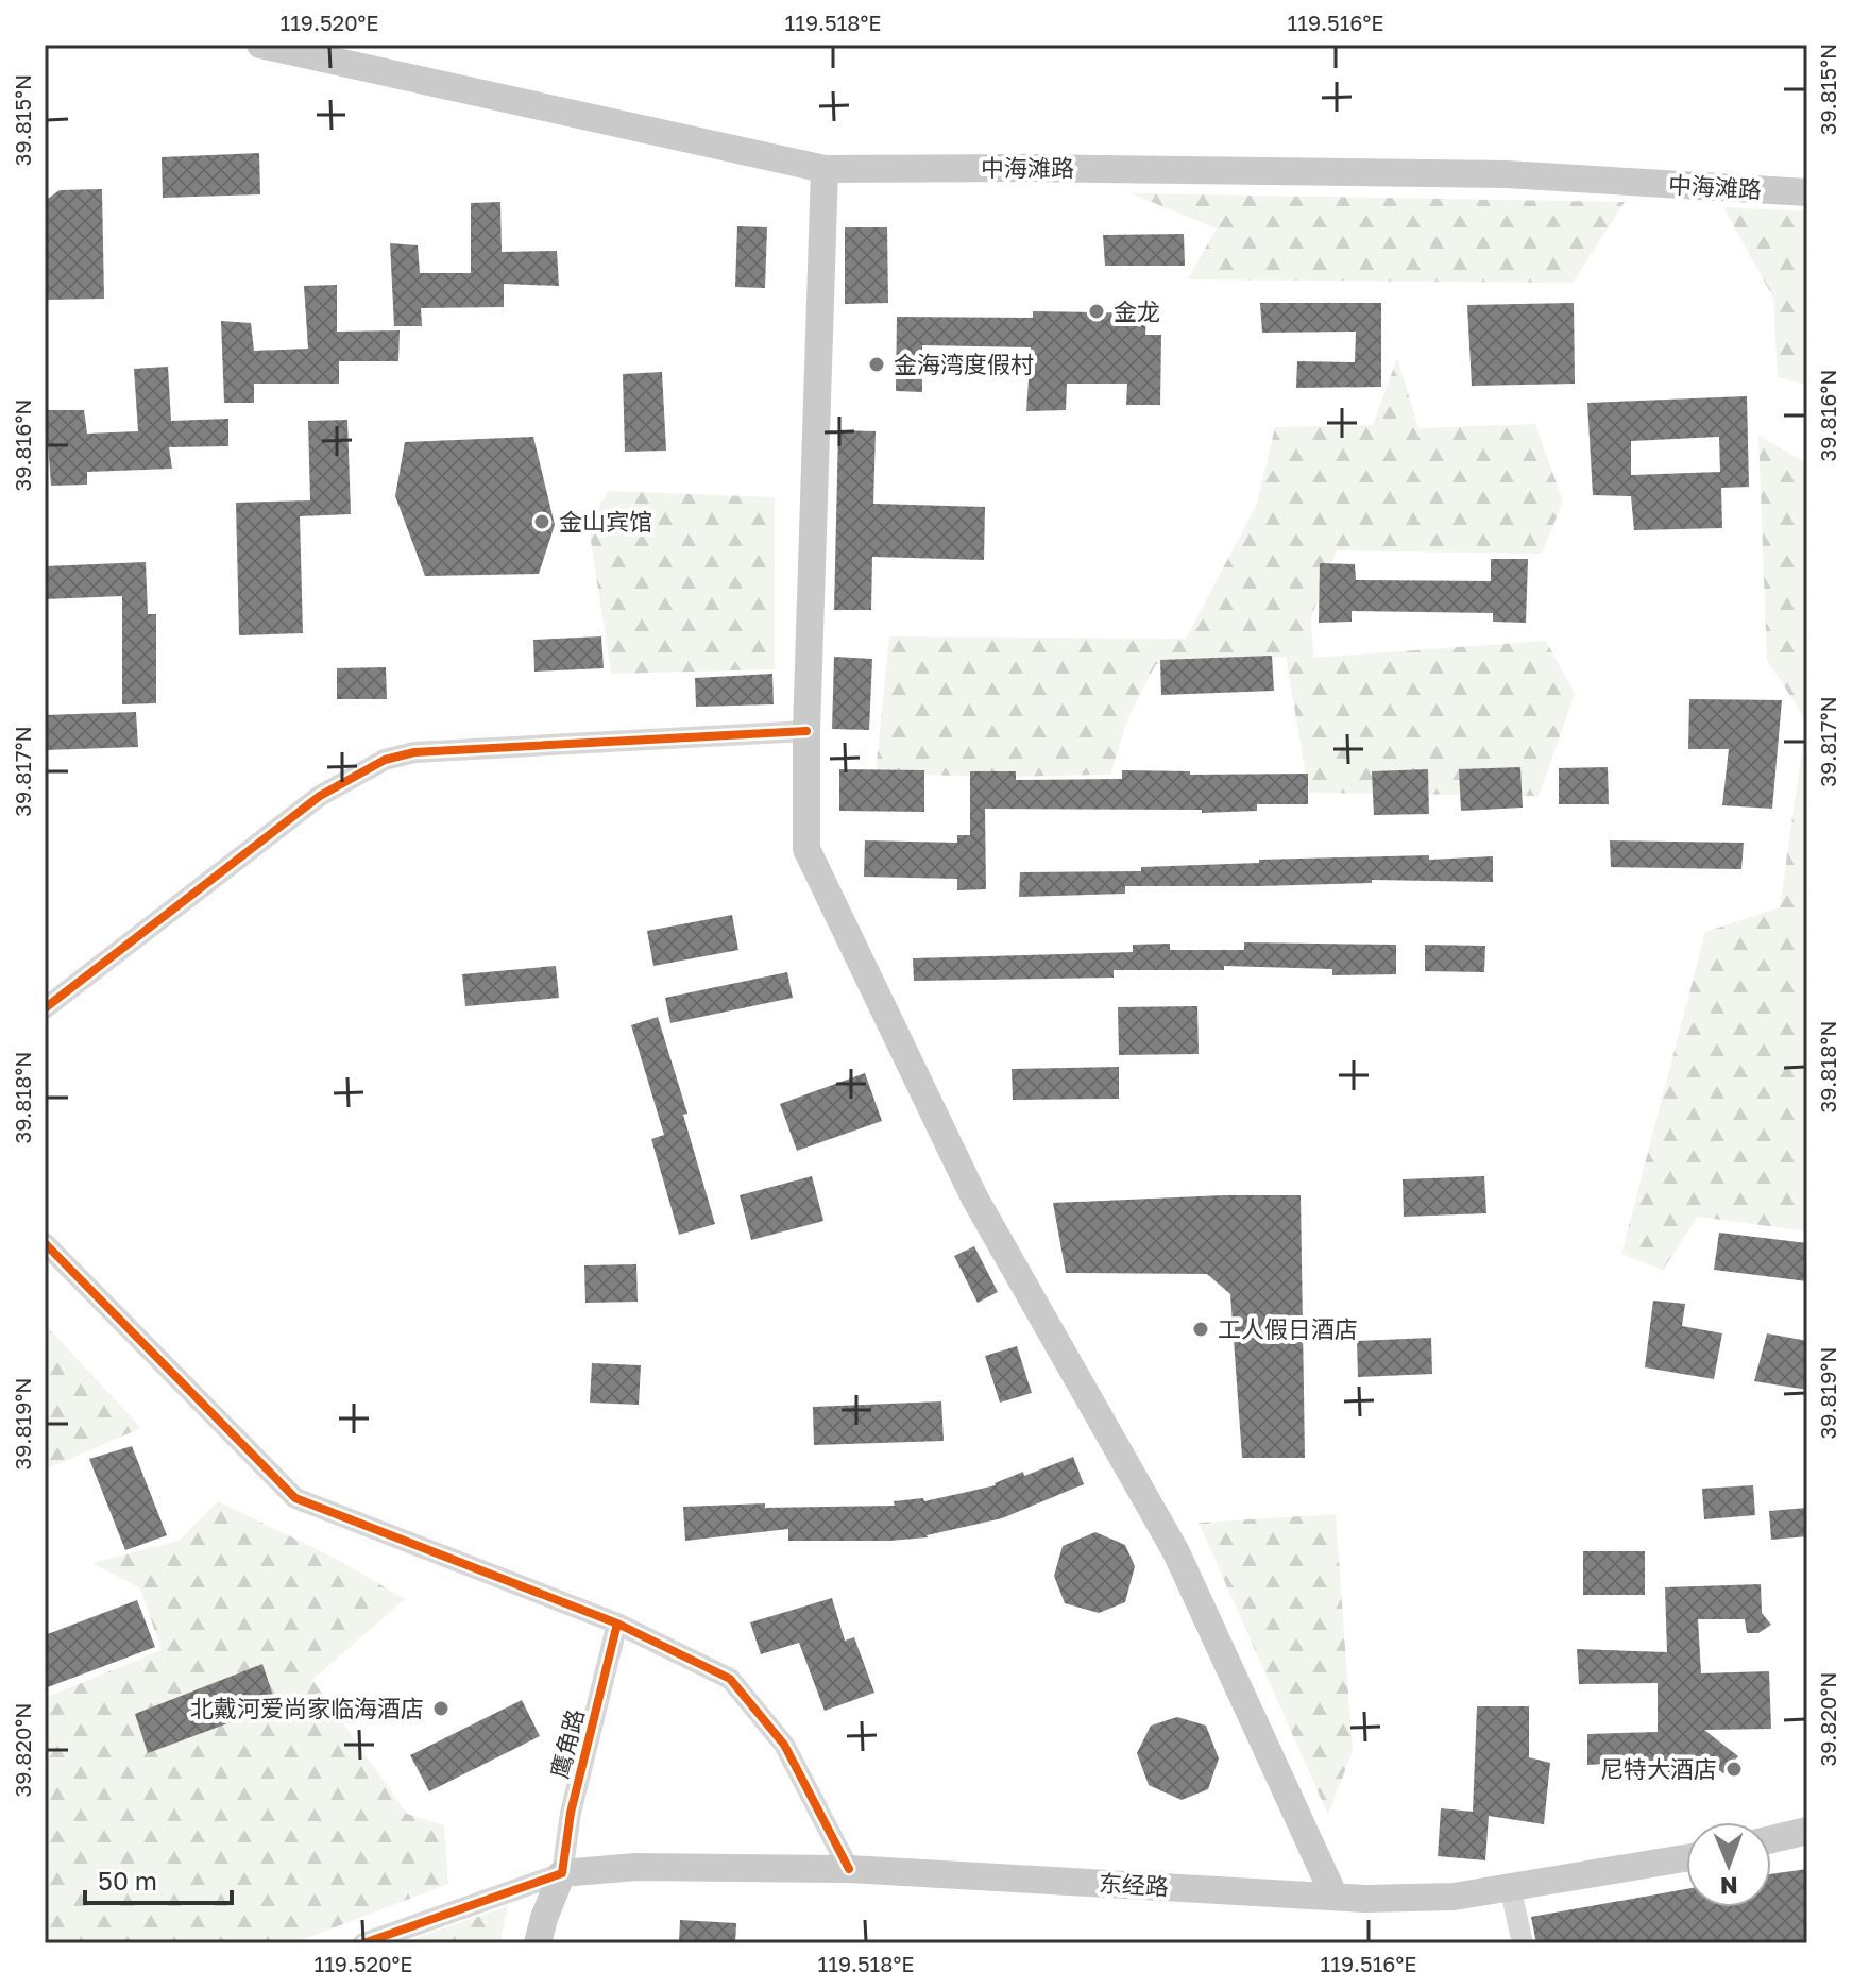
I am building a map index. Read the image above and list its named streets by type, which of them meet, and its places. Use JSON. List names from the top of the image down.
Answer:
{
  "streets": {
    "main road": ["中海滩路", "鹰角路", "东经路"]
  },
  "crossings": [
    ["鹰角路", "东经路"]
  ],
  "places": [
    "金龙",
    "金海湾度假村",
    "金山宾馆",
    "工人假日酒店",
    "北戴河爱尚家临海酒店",
    "尼特大酒店"
  ],
  "scale_bar": "50 m",
  "north": "bottom",
  "coordinates": [
    "119.520°E",
    "119.518°E",
    "119.516°E",
    "39.815°N",
    "39.816°N",
    "39.817°N",
    "39.818°N",
    "39.819°N",
    "39.820°N"
  ]
}
